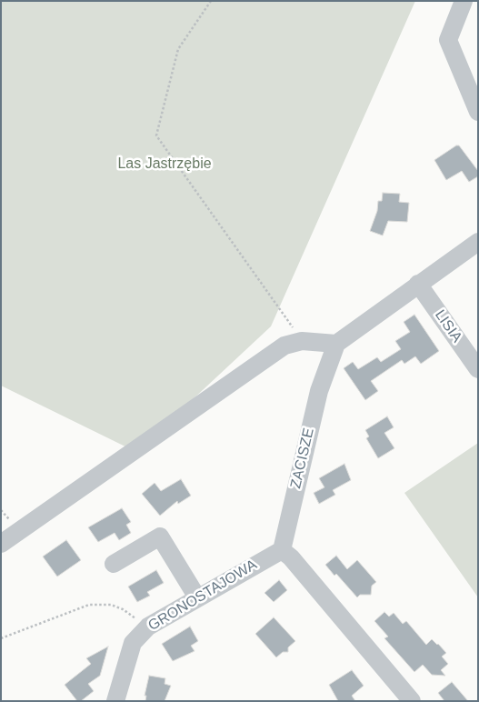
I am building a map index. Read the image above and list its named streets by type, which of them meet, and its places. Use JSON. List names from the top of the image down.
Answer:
{
  "streets": {
    "street": ["LISIA", "ZACISZE", "GRONOSTAJOWA"]
  },
  "crossings": [
    ["ZACISZE", "GRONOSTAJOWA"]
  ],
  "parks": ["Las Jastrzębie"]
}
